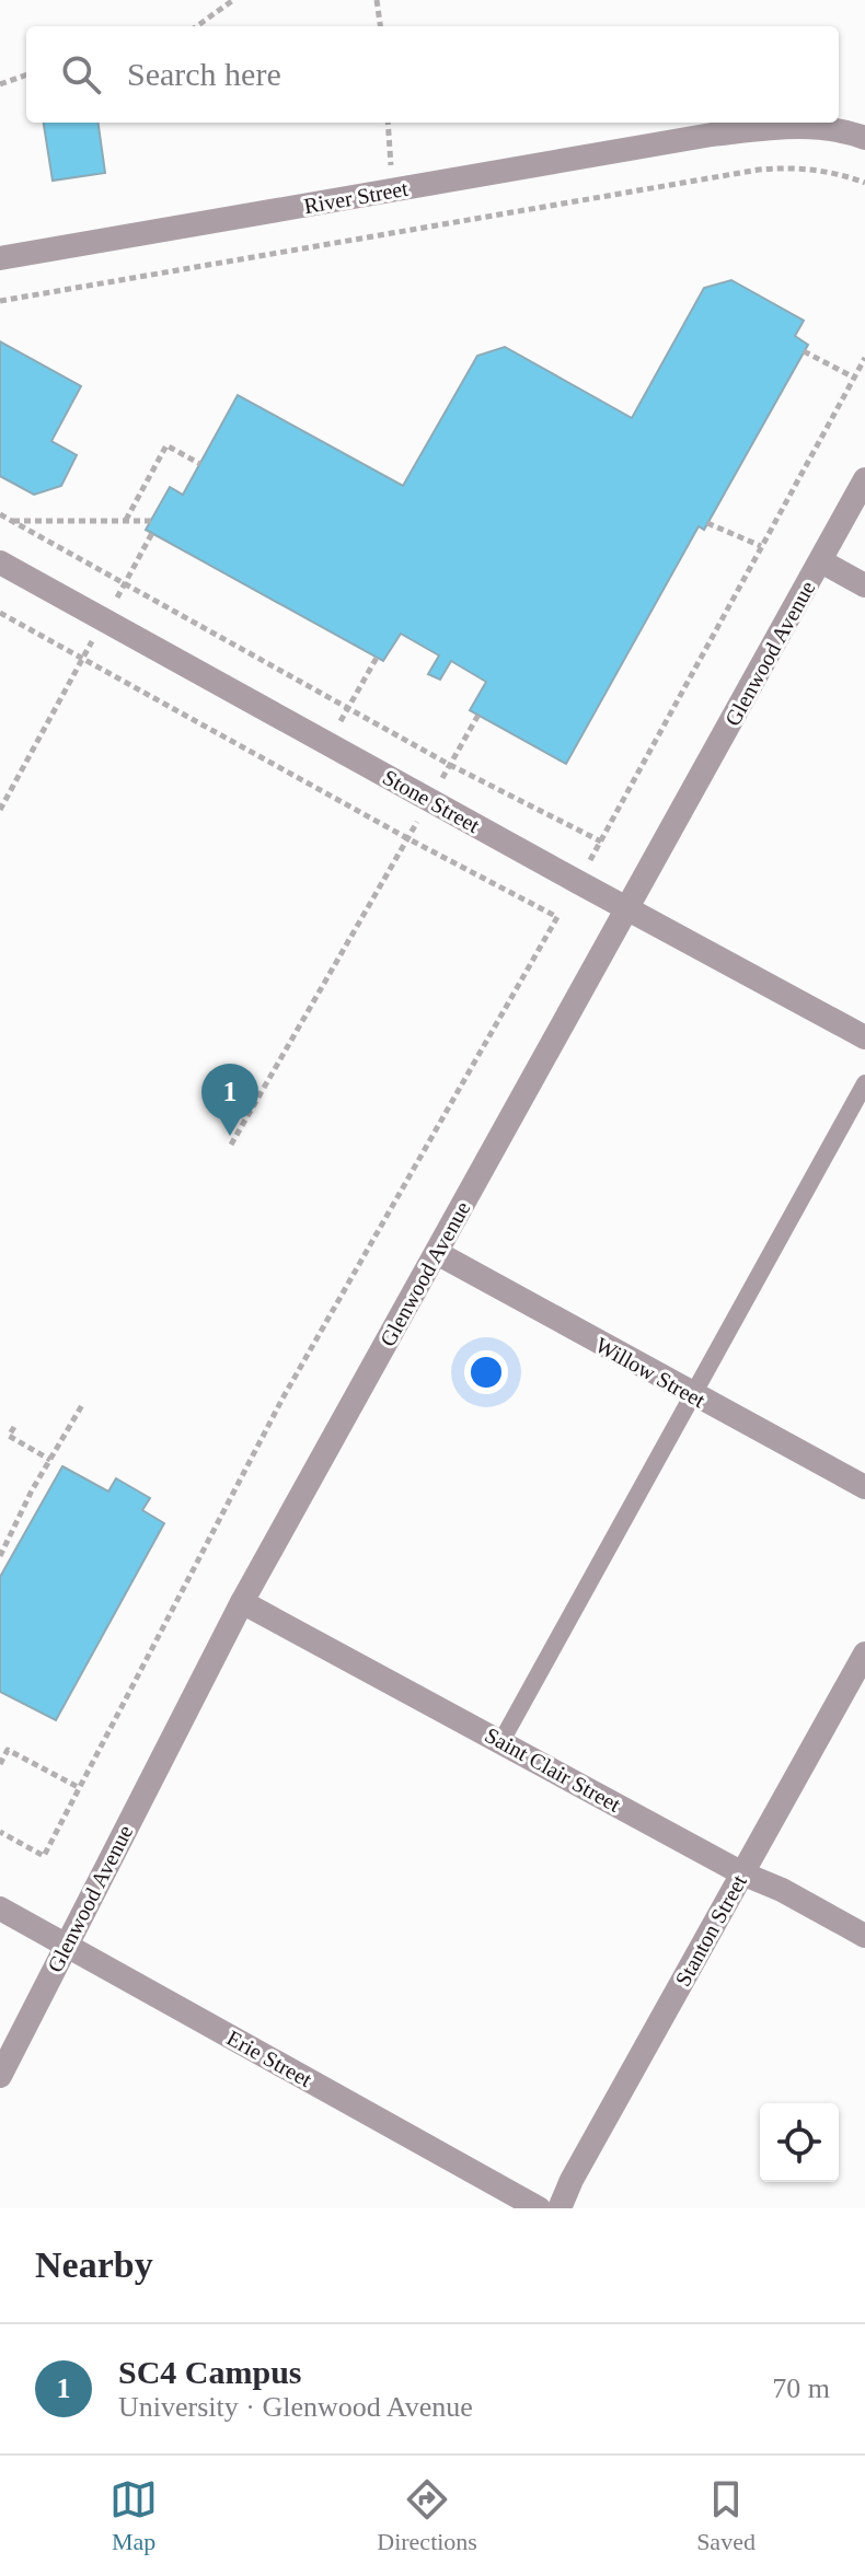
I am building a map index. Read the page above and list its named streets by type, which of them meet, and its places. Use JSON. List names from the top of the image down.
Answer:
{
  "streets": {
    "street": [
      "River Street",
      "Glenwood Avenue",
      "Stone Street",
      "Willow Street",
      "Saint Clair Street",
      "Stanton Street",
      "Erie Street"
    ]
  },
  "crossings": [
    ["Glenwood Avenue", "Stone Street"],
    ["Glenwood Avenue", "Willow Street"],
    ["Glenwood Avenue", "Saint Clair Street"],
    ["Glenwood Avenue", "Erie Street"],
    ["Saint Clair Street", "Stanton Street"]
  ],
  "page": {
    "search": "Search here",
    "pins": "1",
    "heading": "Nearby",
    "list": [
      {
        "mark": "1",
        "name": "SC4 Campus",
        "note": "University · Glenwood Avenue",
        "value": "70 m"
      }
    ],
    "nav": ["Map", "Directions", "Saved"]
  }
}
